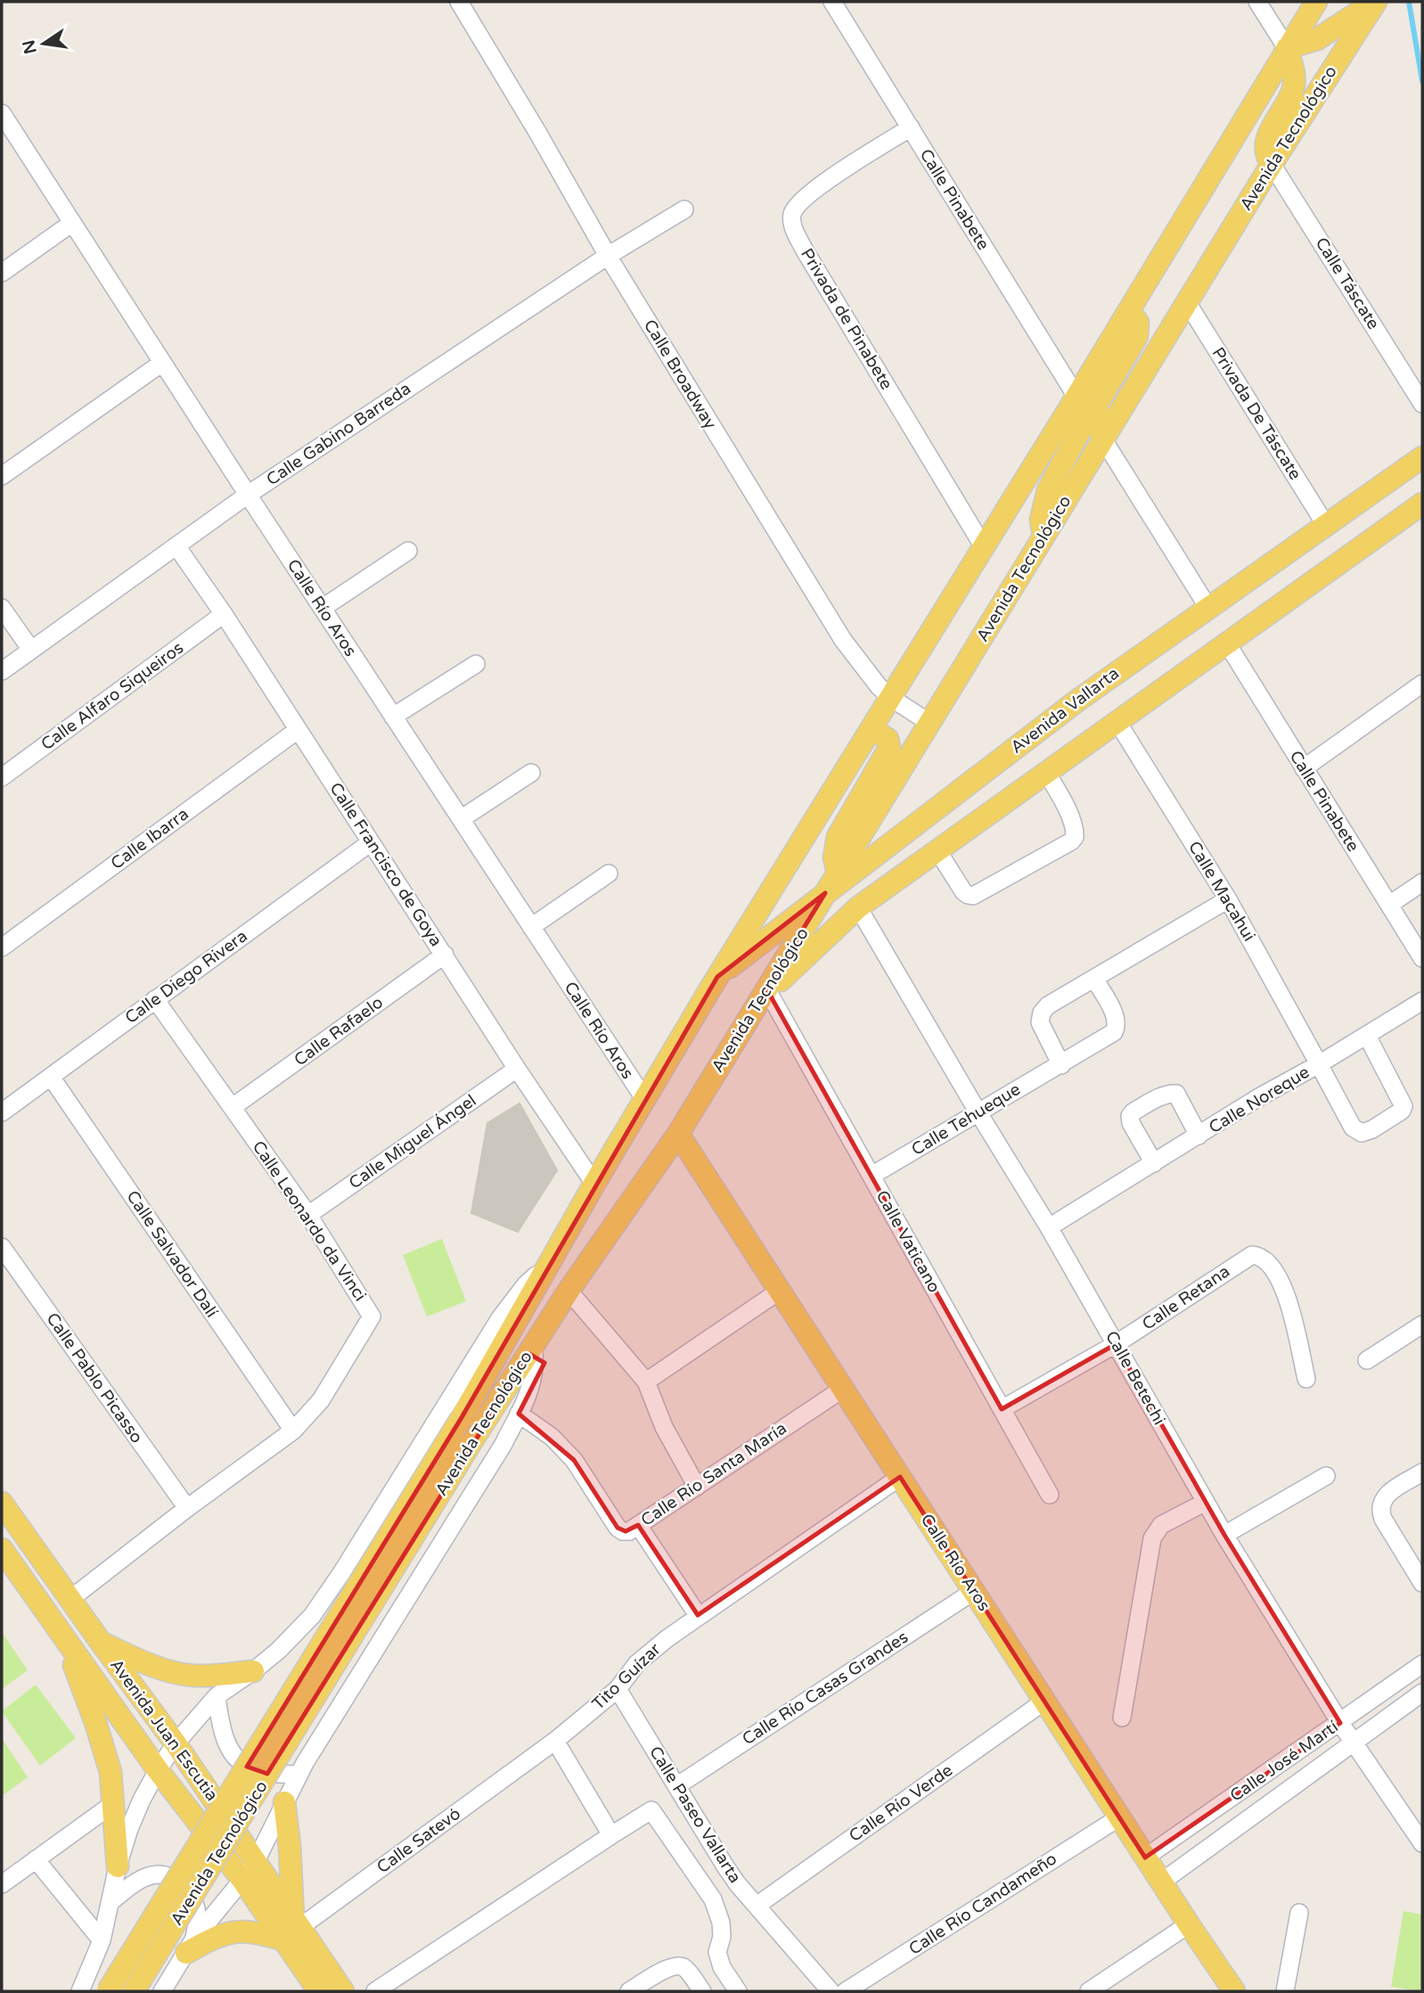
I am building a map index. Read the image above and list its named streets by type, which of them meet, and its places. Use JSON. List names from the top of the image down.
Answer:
{
  "streets": {
    "main road": [
      "Avenida Tecnológico",
      "Calle Río Aros",
      "Avenida Vallarta",
      "Avenida Juan Escutia"
    ],
    "street": [
      "Calle Pinabete",
      "Calle Táscate",
      "Privada de Pinabete",
      "Calle Broadway",
      "Privada De Táscate",
      "Calle Gabino Barreda",
      "Calle Alfaro Siqueiros",
      "Calle Ibarra",
      "Calle Francisco de Goya",
      "Calle Macahui",
      "Calle Diego Rivera",
      "Calle Rafaelo",
      "Calle Noreque",
      "Calle Tehueque",
      "Calle Miguel Ángel",
      "Calle Leonardo da Vinci",
      "Calle Vaticano",
      "Calle Salvador Dalí",
      "Calle Retana",
      "Calle Pablo Picasso",
      "Calle Betechi",
      "Calle Río Santa María",
      "Tito Guízar",
      "Calle Río Casas Grandes",
      "Calle José Martí",
      "Calle Río Verde",
      "Calle Paseo Vallarta",
      "Calle Satevó",
      "Calle Río Candameño"
    ]
  },
  "crossings": [
    ["Avenida Tecnológico", "Calle Pinabete"],
    ["Avenida Tecnológico", "Calle Táscate"],
    ["Avenida Tecnológico", "Privada de Pinabete"],
    ["Avenida Tecnológico", "Calle Broadway"],
    ["Avenida Tecnológico", "Privada De Táscate"],
    ["Avenida Tecnológico", "Calle Río Aros"],
    ["Avenida Tecnológico", "Avenida Vallarta"],
    ["Avenida Tecnológico", "Calle Francisco de Goya"],
    ["Avenida Tecnológico", "Calle Vaticano"],
    ["Calle Pinabete", "Privada de Pinabete"],
    ["Calle Broadway", "Calle Gabino Barreda"],
    ["Privada De Táscate", "Avenida Vallarta"],
    ["Calle Gabino Barreda", "Calle Río Aros"],
    ["Calle Gabino Barreda", "Calle Francisco de Goya"],
    ["Calle Río Aros", "Calle Río Santa María"],
    ["Calle Río Aros", "Tito Guízar"],
    ["Calle Río Aros", "Calle Río Casas Grandes"],
    ["Calle Río Aros", "Calle José Martí"],
    ["Calle Río Aros", "Calle Río Verde"],
    ["Calle Río Aros", "Calle Río Candameño"],
    ["Calle Alfaro Siqueiros", "Calle Francisco de Goya"],
    ["Calle Ibarra", "Calle Francisco de Goya"],
    ["Calle Francisco de Goya", "Calle Diego Rivera"],
    ["Calle Francisco de Goya", "Calle Rafaelo"],
    ["Calle Francisco de Goya", "Calle Miguel Ángel"],
    ["Calle Macahui", "Calle Noreque"],
    ["Calle Diego Rivera", "Calle Leonardo da Vinci"],
    ["Calle Diego Rivera", "Calle Salvador Dalí"],
    ["Calle Rafaelo", "Calle Leonardo da Vinci"],
    ["Calle Noreque", "Calle Betechi"],
    ["Calle Tehueque", "Calle Vaticano"],
    ["Calle Tehueque", "Calle Betechi"],
    ["Calle Miguel Ángel", "Calle Leonardo da Vinci"],
    ["Calle Leonardo da Vinci", "Calle Salvador Dalí"],
    ["Calle Leonardo da Vinci", "Calle Pablo Picasso"],
    ["Calle Leonardo da Vinci", "Avenida Juan Escutia"],
    ["Calle Vaticano", "Calle Retana"],
    ["Calle Retana", "Calle Betechi"],
    ["Calle Betechi", "Calle José Martí"],
    ["Tito Guízar", "Calle Paseo Vallarta"],
    ["Tito Guízar", "Calle Satevó"],
    ["Calle Río Casas Grandes", "Calle Paseo Vallarta"],
    ["Avenida Juan Escutia", "Calle Satevó"],
    ["Calle Río Verde", "Calle Paseo Vallarta"]
  ],
  "north": "left"
}
